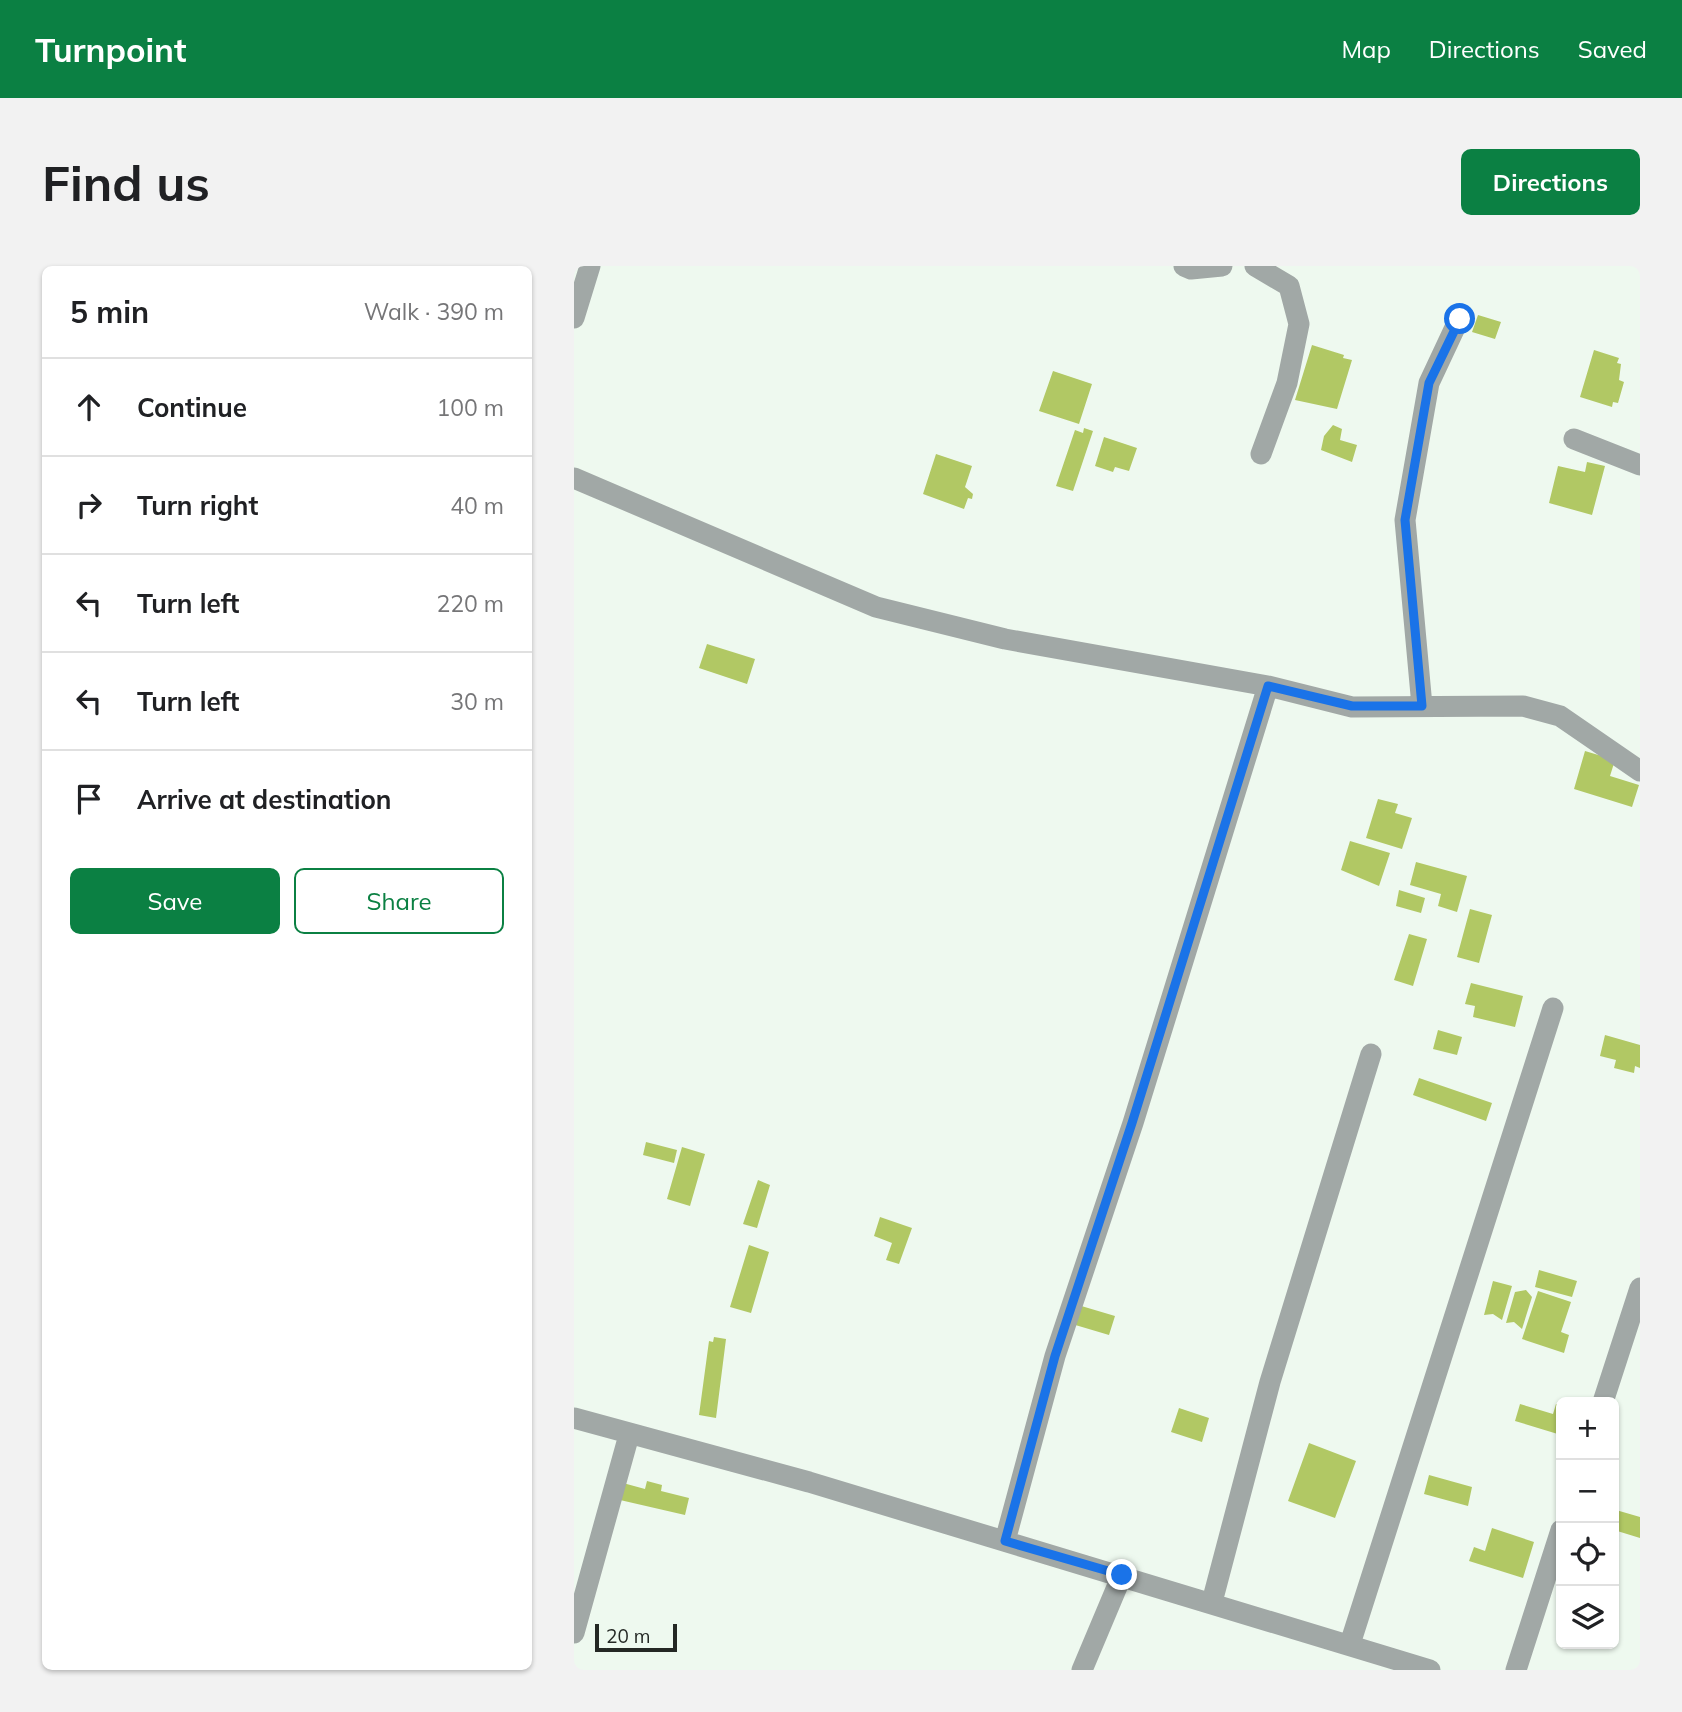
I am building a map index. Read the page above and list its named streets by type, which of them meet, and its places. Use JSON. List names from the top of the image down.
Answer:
{
  "scale_bar": "20 m",
  "page": {
    "header": "Turnpoint",
    "nav": ["Map", "Directions", "Saved"],
    "buttons": [
      "Directions",
      ["Save", "Share"]
    ],
    "title": "Find us",
    "heading": ["5 min", "Walk · 390 m"],
    "list": [
      ["Continue", "100 m"],
      ["Turn right", "40 m"],
      ["Turn left", "220 m"],
      ["Turn left", "30 m"],
      "Arrive at destination"
    ],
    "map_buttons": ["+", "−"],
    "scale": "20 m"
  }
}
